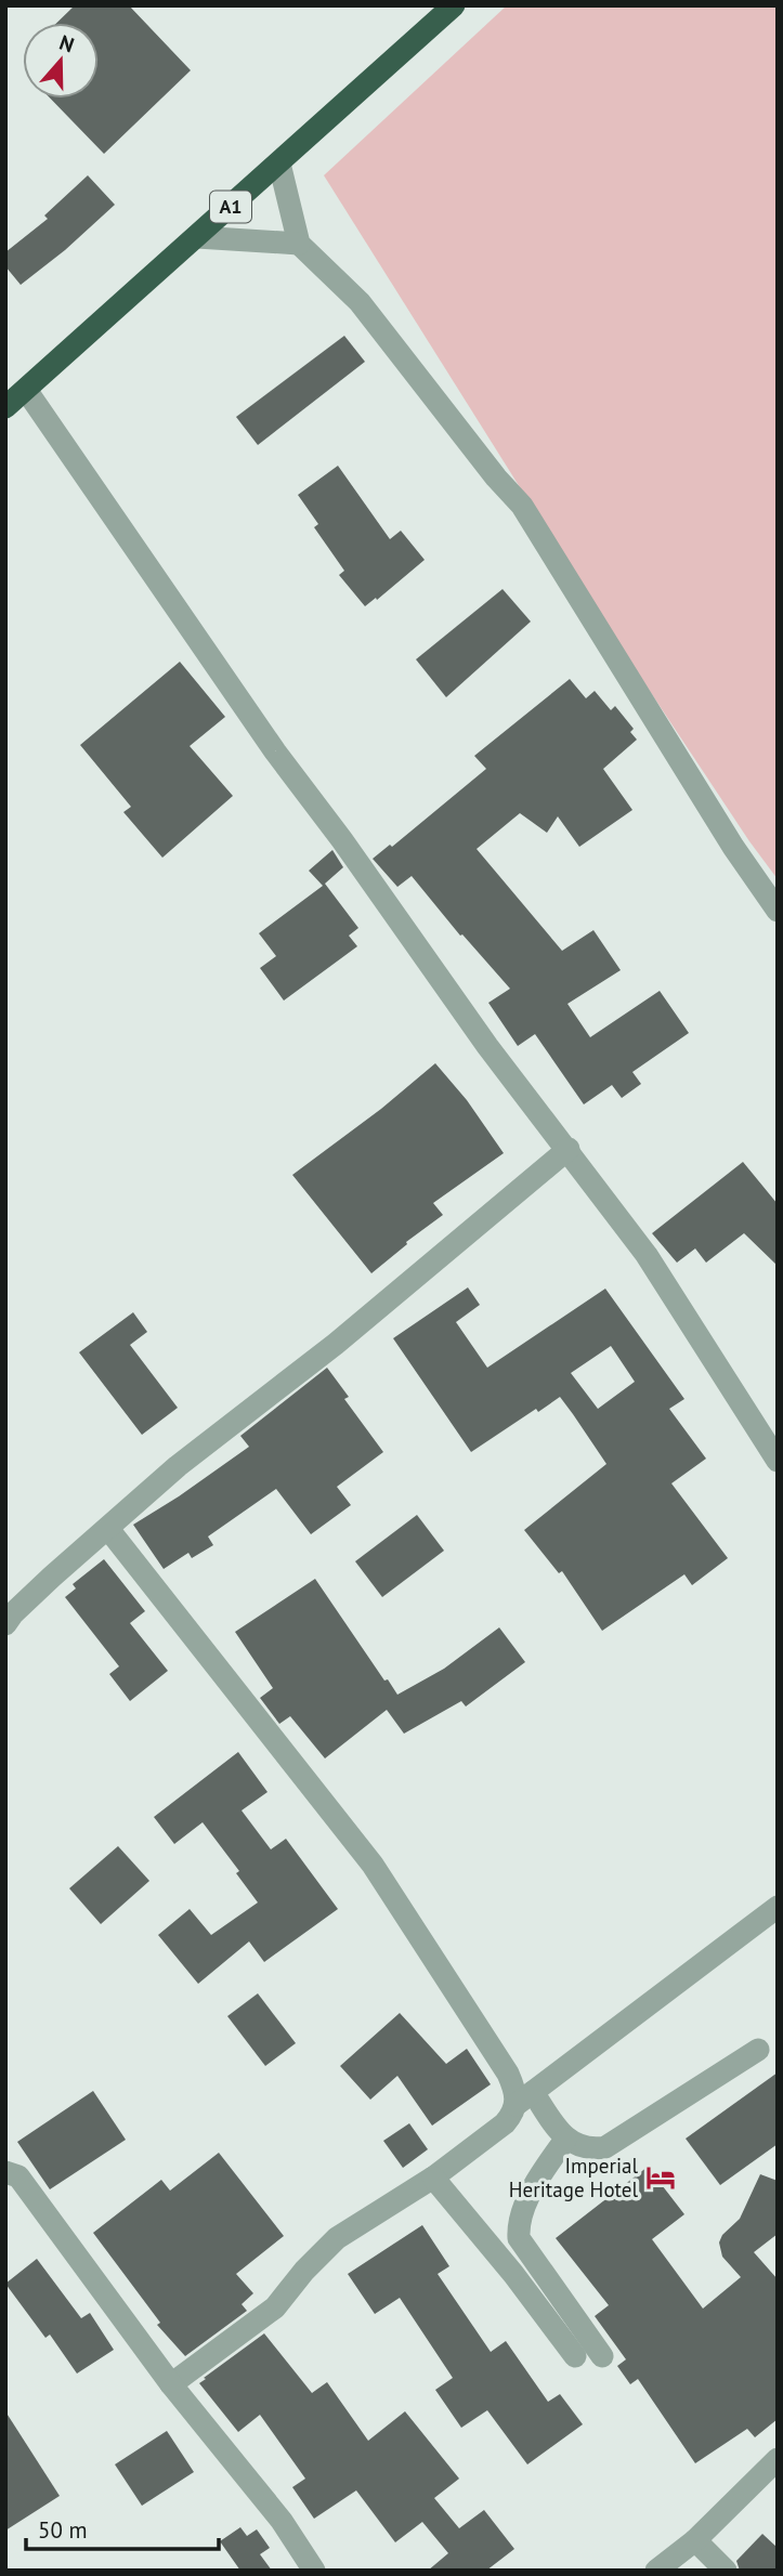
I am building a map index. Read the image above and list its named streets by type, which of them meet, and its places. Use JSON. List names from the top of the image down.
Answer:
{
  "streets": {
    "highway": ["A1"]
  },
  "places": {
    "hotel": ["Imperial Heritage Hotel"]
  },
  "scale_bar": "50 m",
  "north": "top"
}
